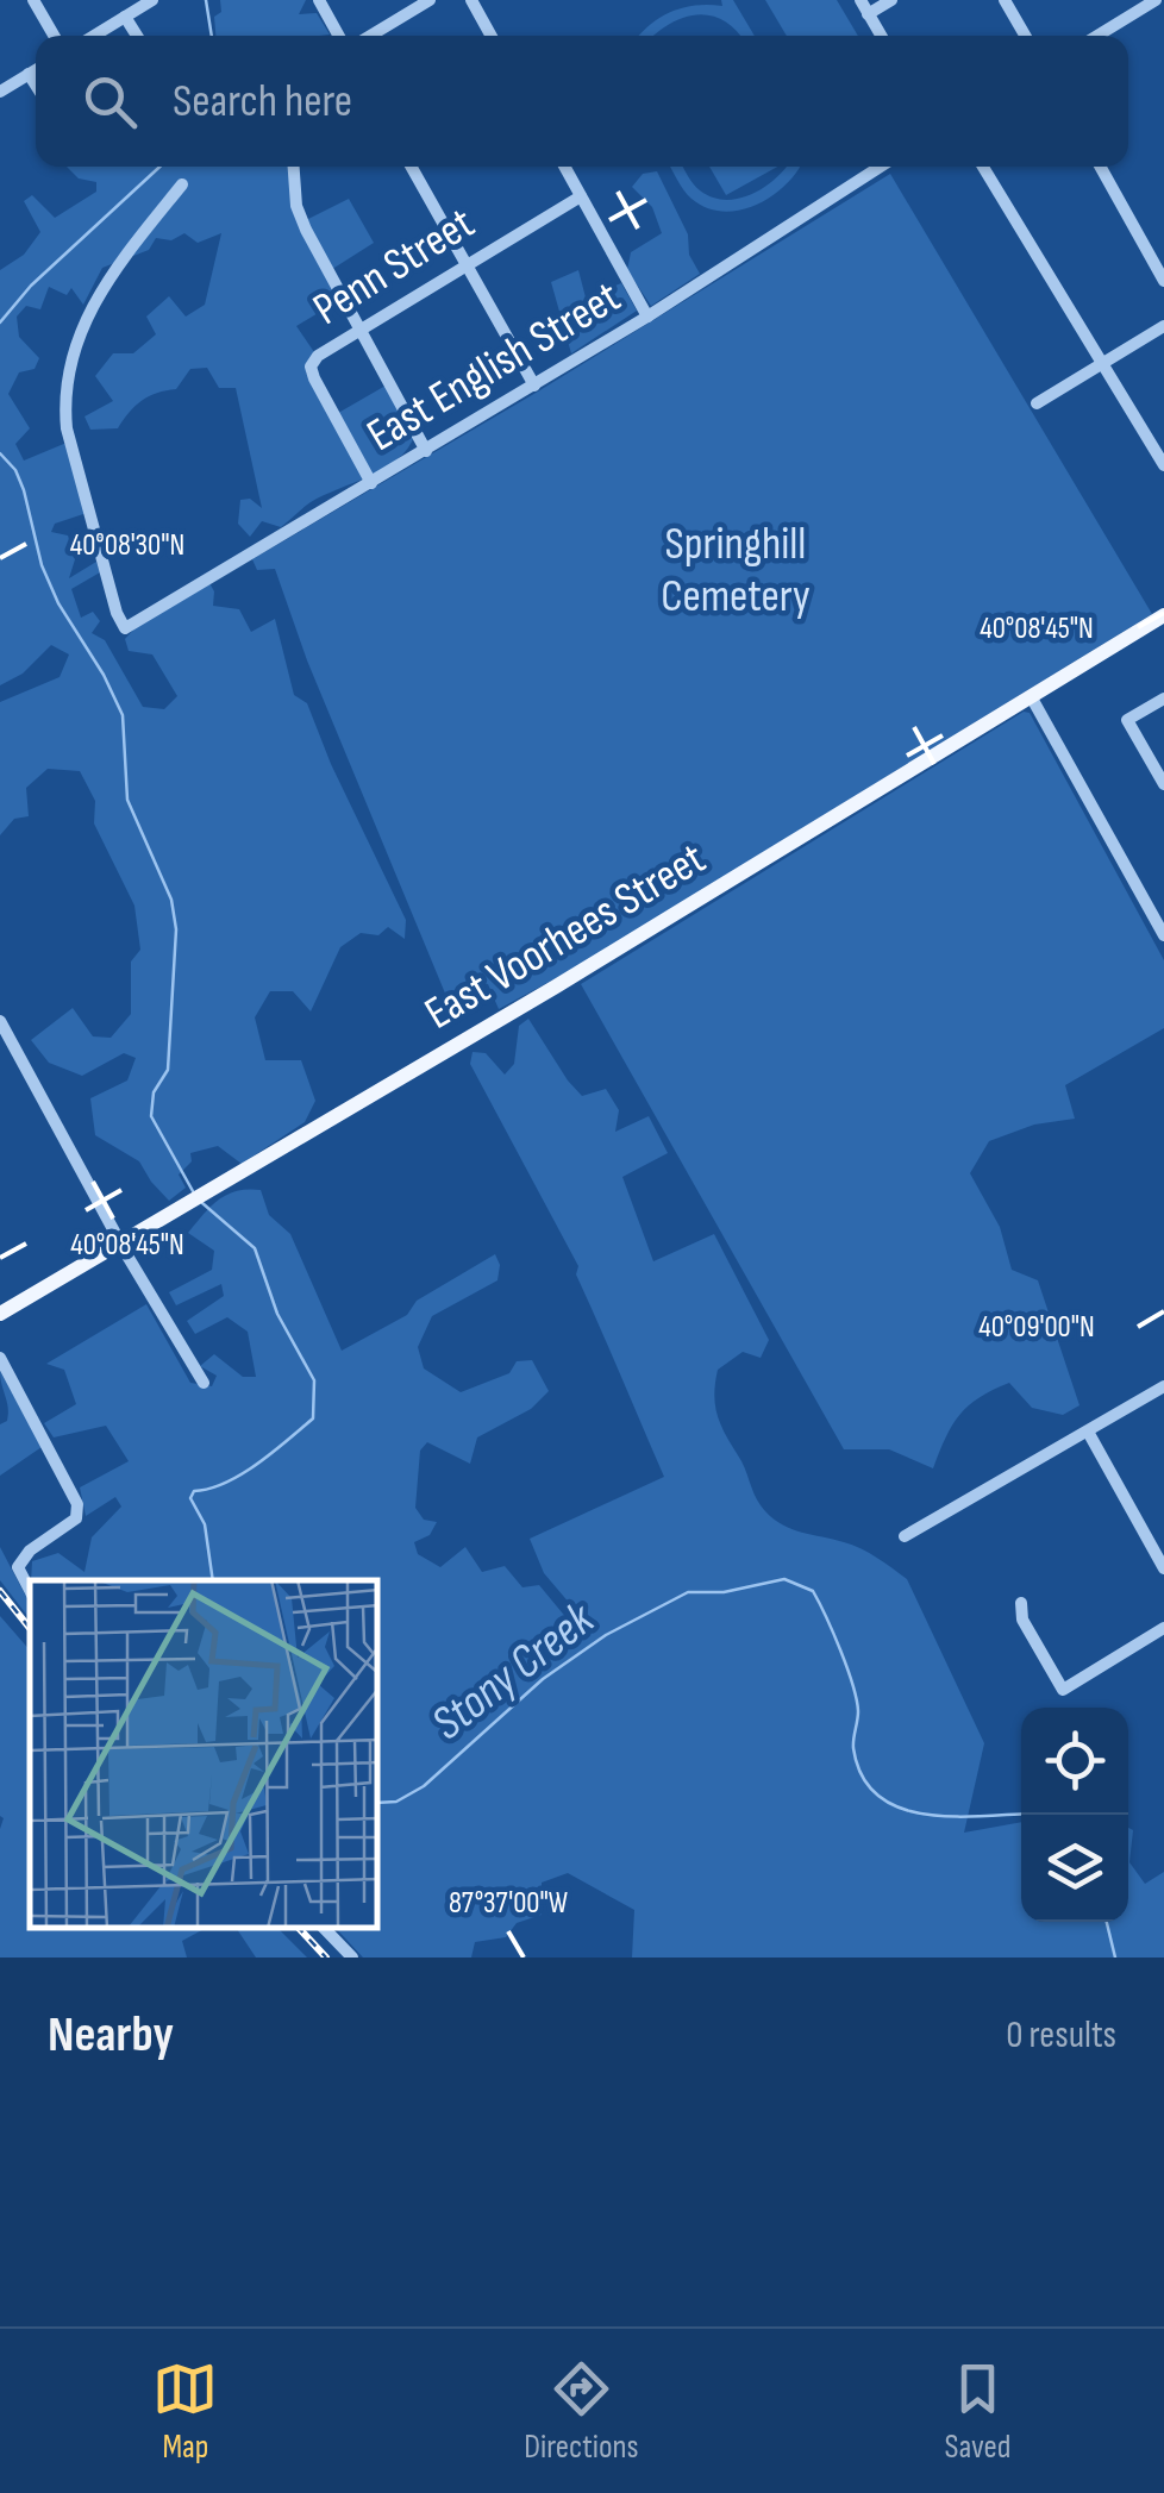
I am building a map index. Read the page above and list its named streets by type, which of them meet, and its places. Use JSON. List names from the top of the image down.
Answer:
{
  "streets": {
    "main road": ["East Voorhees Street"],
    "street": ["Penn Street", "East English Street"]
  },
  "crossings": [
    ["Penn Street", "East English Street"]
  ],
  "water": ["Stony Creek"],
  "parks": ["Springhill Cemetery"],
  "page": {
    "search": "Search here",
    "heading": ["Nearby", "0 results"],
    "nav": ["Map", "Directions", "Saved"]
  },
  "coordinates": [
    "40°08'30\"N",
    "40°08'45\"N",
    "40°09'00\"N",
    "87°37'00\"W"
  ]
}
